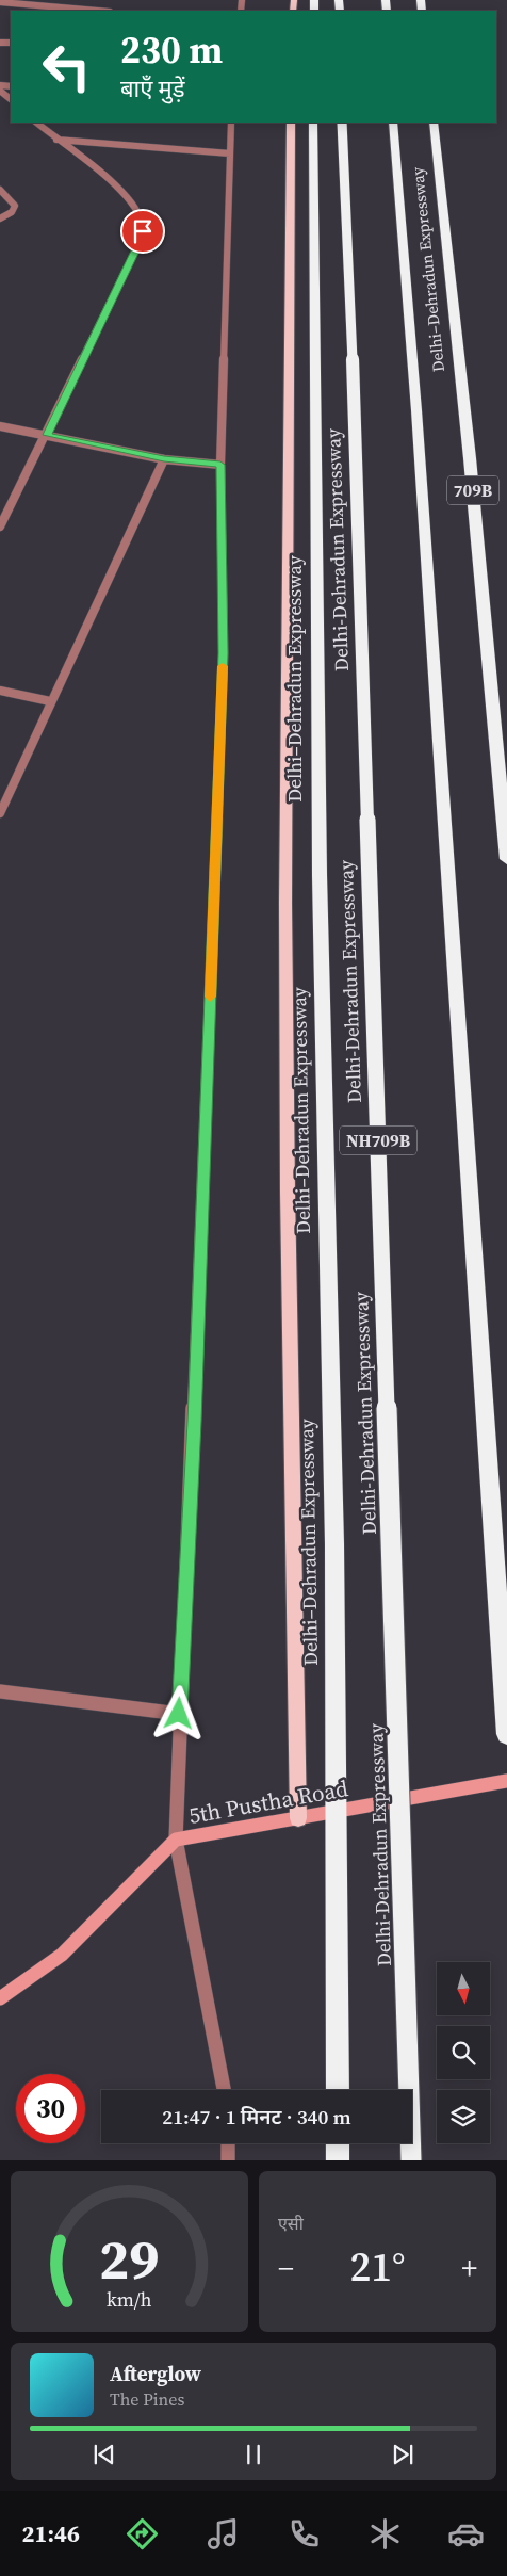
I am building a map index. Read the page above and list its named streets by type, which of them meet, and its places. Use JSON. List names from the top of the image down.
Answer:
{
  "streets": {
    "highway": [
      "Delhi–Dehradun Expressway",
      "709B",
      "Delhi-Dehradun Expressway",
      "NH709B"
    ],
    "street": ["5th Pustha Road"]
  },
  "crossings": [
    ["Delhi–Dehradun Expressway", "5th Pustha Road"]
  ],
  "north": "bottom",
  "page": {
    "turn": ["230 m", "बाएँ मुड़ें"],
    "limit": "30",
    "trip": "21:47 · 1 मिनट · 340 m",
    "tile": "एसी",
    "heat": ["−", "21°", "+"],
    "song": ["Afterglow", "The Pines"],
    "tabs": "21:46",
    "gauge": ["29", "km/h"]
  }
}
